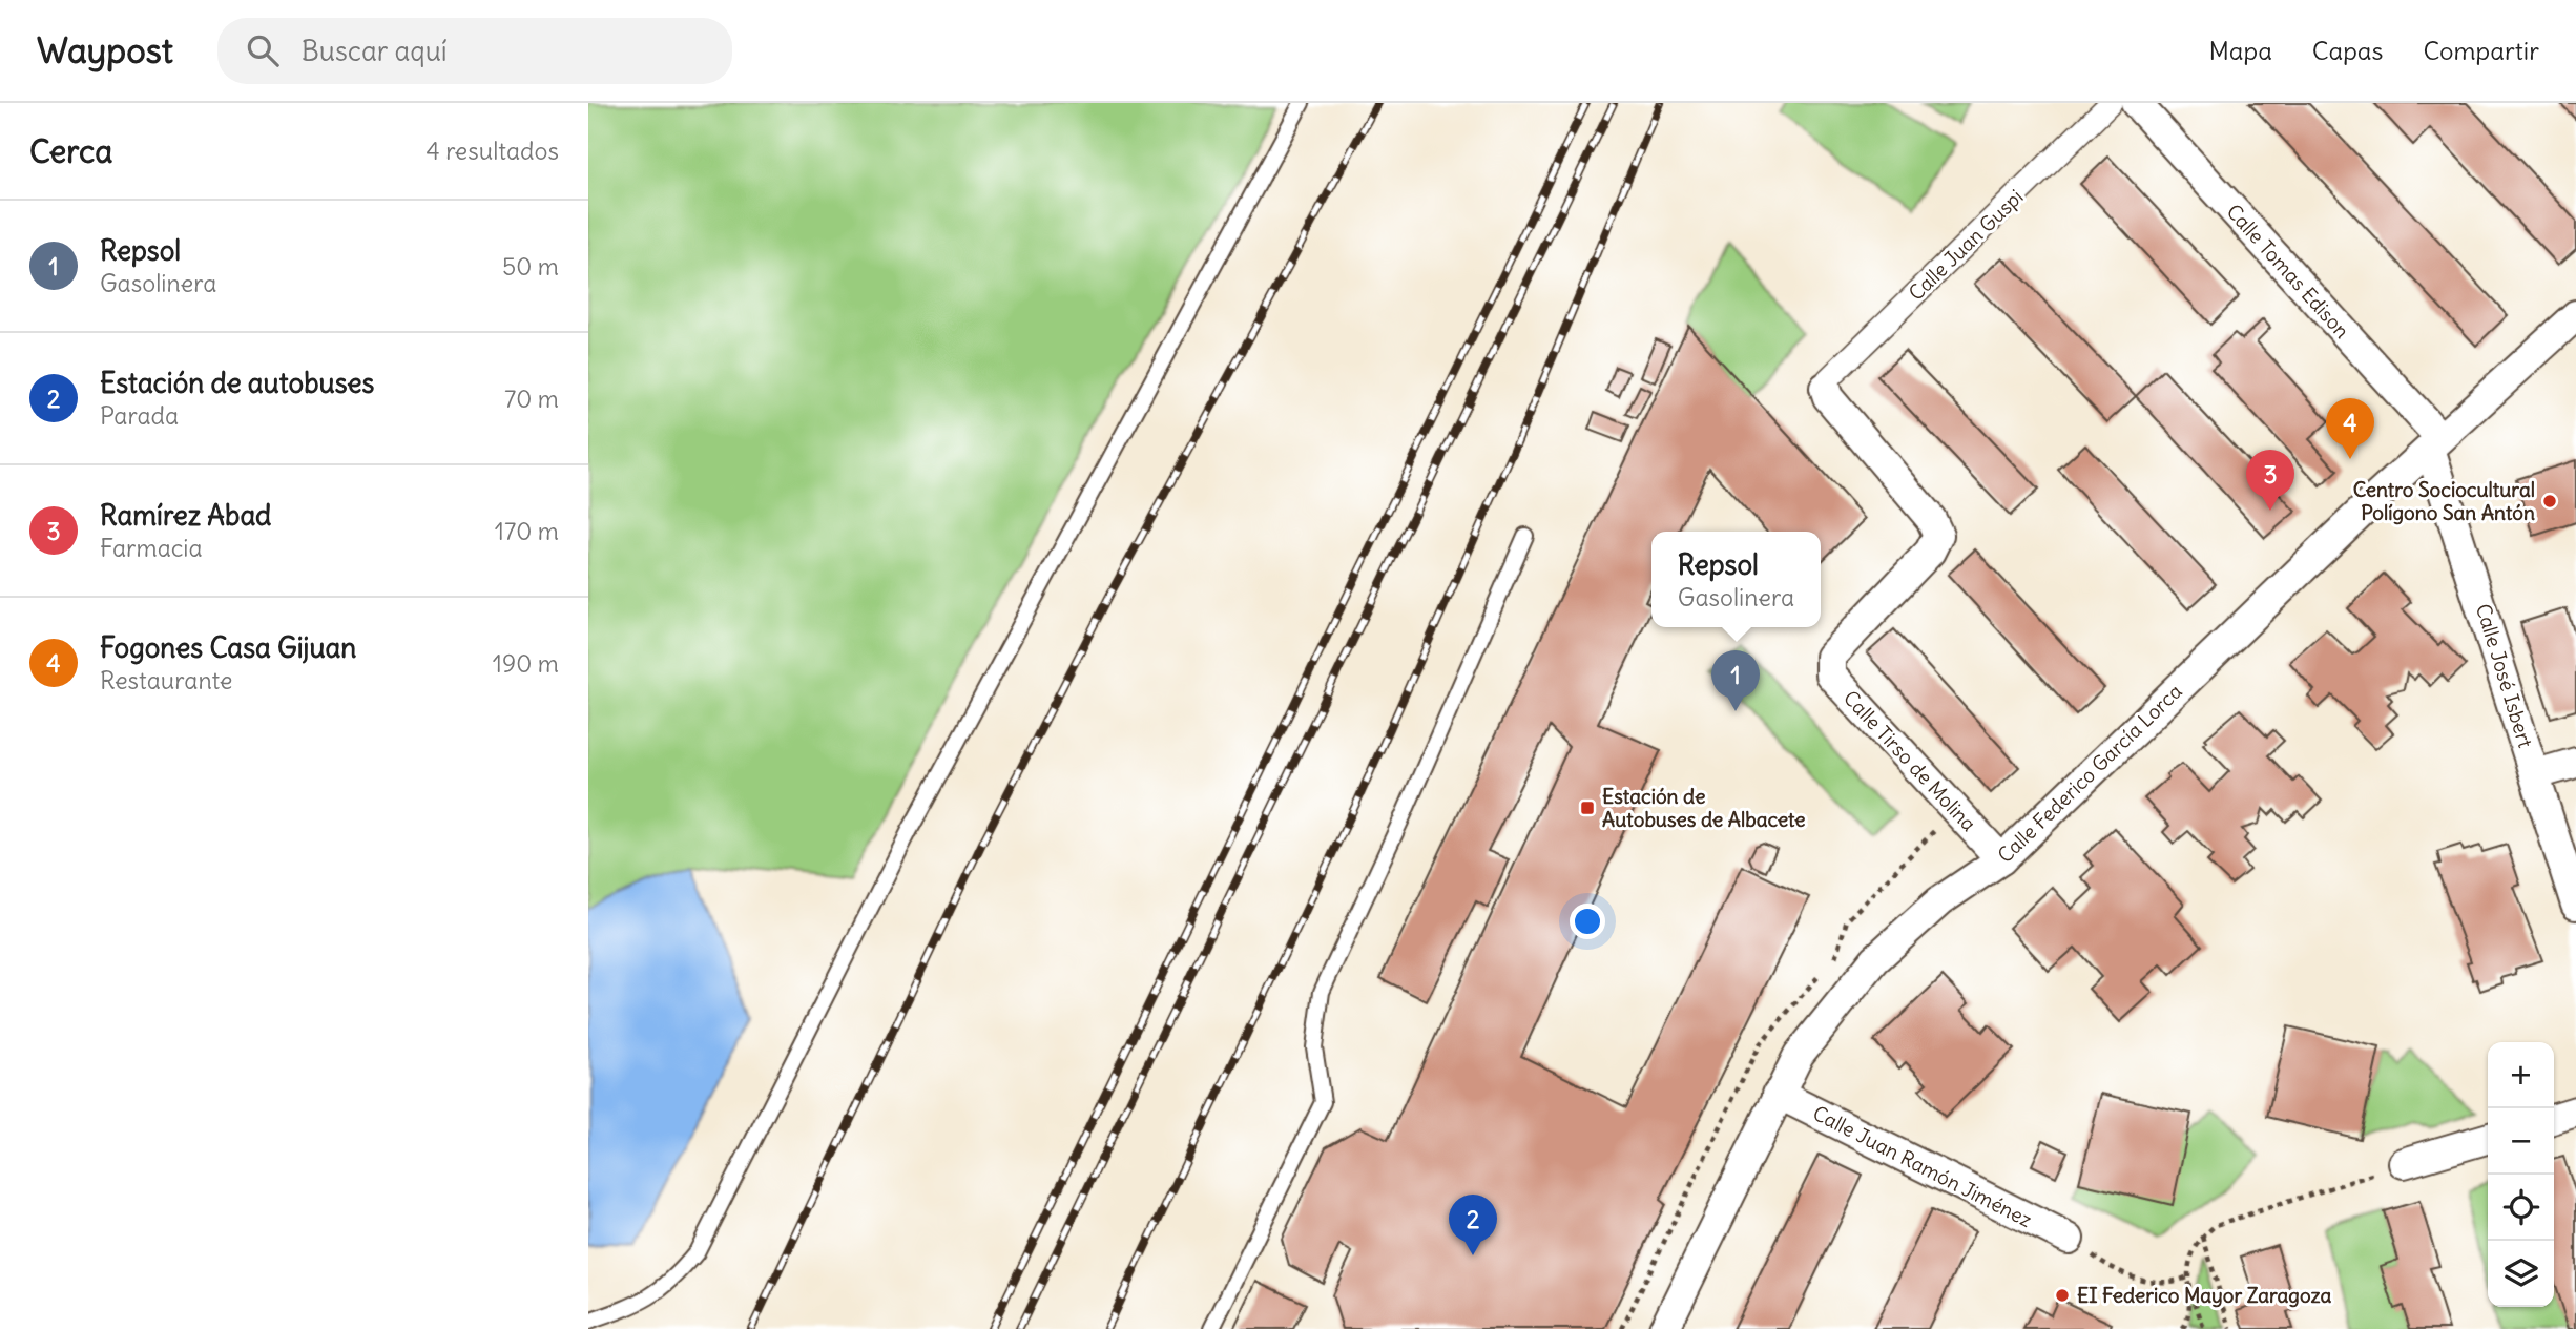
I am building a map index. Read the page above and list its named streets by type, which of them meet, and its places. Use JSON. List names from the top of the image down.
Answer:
{
  "streets": {
    "street": [
      "Calle Juan Guspi",
      "Calle Tomas Edison",
      "Calle José Isbert",
      "Calle Tirso de Molina",
      "Calle Federico García Lorca",
      "Calle Juan Ramón Jiménez"
    ]
  },
  "crossings": [
    ["Calle Juan Guspi", "Calle Tirso de Molina"],
    ["Calle Tomas Edison", "Calle José Isbert"],
    ["Calle Tomas Edison", "Calle Federico García Lorca"],
    ["Calle José Isbert", "Calle Federico García Lorca"],
    ["Calle Tirso de Molina", "Calle Federico García Lorca"],
    ["Calle Federico García Lorca", "Calle Juan Ramón Jiménez"]
  ],
  "places": {
    "other": ["Centro Sociocultural Polígono San Antón", "EI Federico Mayor Zaragoza"],
    "transit": ["Estación de Autobuses de Albacete"]
  },
  "page": {
    "header": "Waypost",
    "search": "Buscar aquí",
    "nav": ["Mapa", "Capas", "Compartir"],
    "heading": ["Cerca", "4 resultados"],
    "list": [
      {
        "mark": "1",
        "name": "Repsol",
        "note": "Gasolinera",
        "value": "50 m"
      },
      {
        "mark": "2",
        "name": "Estación de autobuses",
        "note": "Parada",
        "value": "70 m"
      },
      {
        "mark": "3",
        "name": "Ramírez Abad",
        "note": "Farmacia",
        "value": "170 m"
      },
      {
        "mark": "4",
        "name": "Fogones Casa Gijuan",
        "note": "Restaurante",
        "value": "190 m"
      }
    ],
    "pins": [
      "4",
      "3",
      "1",
      "2"
    ],
    "popup": ["Repsol", "Gasolinera"],
    "map_buttons": ["+", "−"]
  }
}
